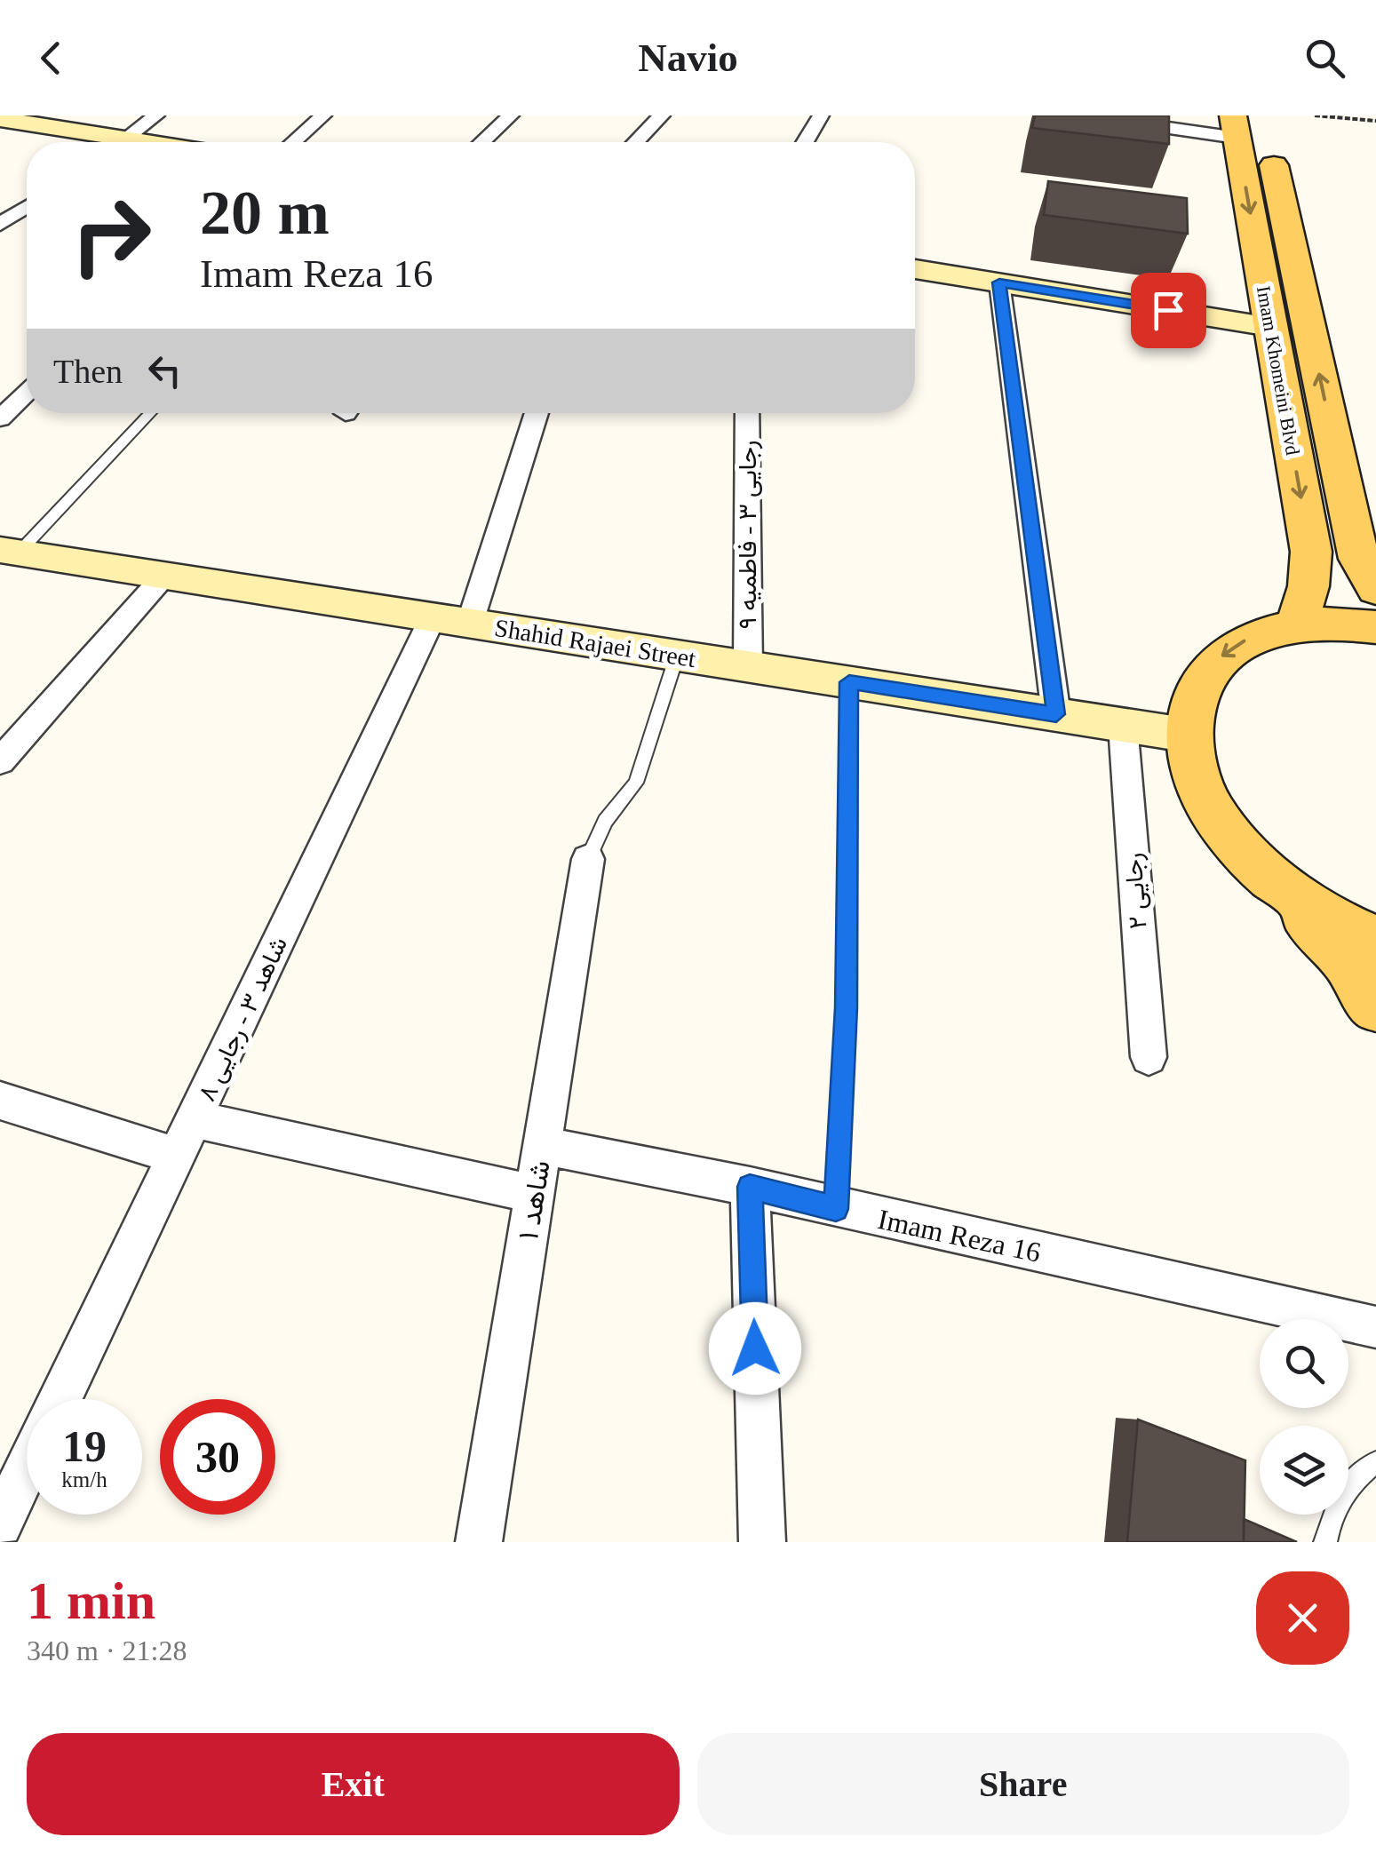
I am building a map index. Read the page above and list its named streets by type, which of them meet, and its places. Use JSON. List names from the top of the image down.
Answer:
{
  "streets": {
    "main road": ["Imam Khomeini Blvd", "Shahid Rajaei Street"],
    "street": [
      "رجایی ۳ - فاطمیه ۹",
      "رجایی ۲",
      "شاهد ۳ - رجایی ۸",
      "شاهد ۱",
      "Imam Reza 16"
    ]
  },
  "crossings": [
    ["رجایی ۳ - فاطمیه ۹", "Shahid Rajaei Street"],
    ["Shahid Rajaei Street", "رجایی ۲"],
    ["Shahid Rajaei Street", "شاهد ۳ - رجایی ۸"],
    ["شاهد ۱", "Imam Reza 16"]
  ],
  "page": {
    "header": "Navio",
    "turn": ["20 m", "Imam Reza 16"],
    "then": "Then",
    "speed": "19 km/h",
    "limit": "30",
    "heading": ["1 min", "340 m · 21:28"],
    "buttons": ["Exit", "Share"]
  }
}
